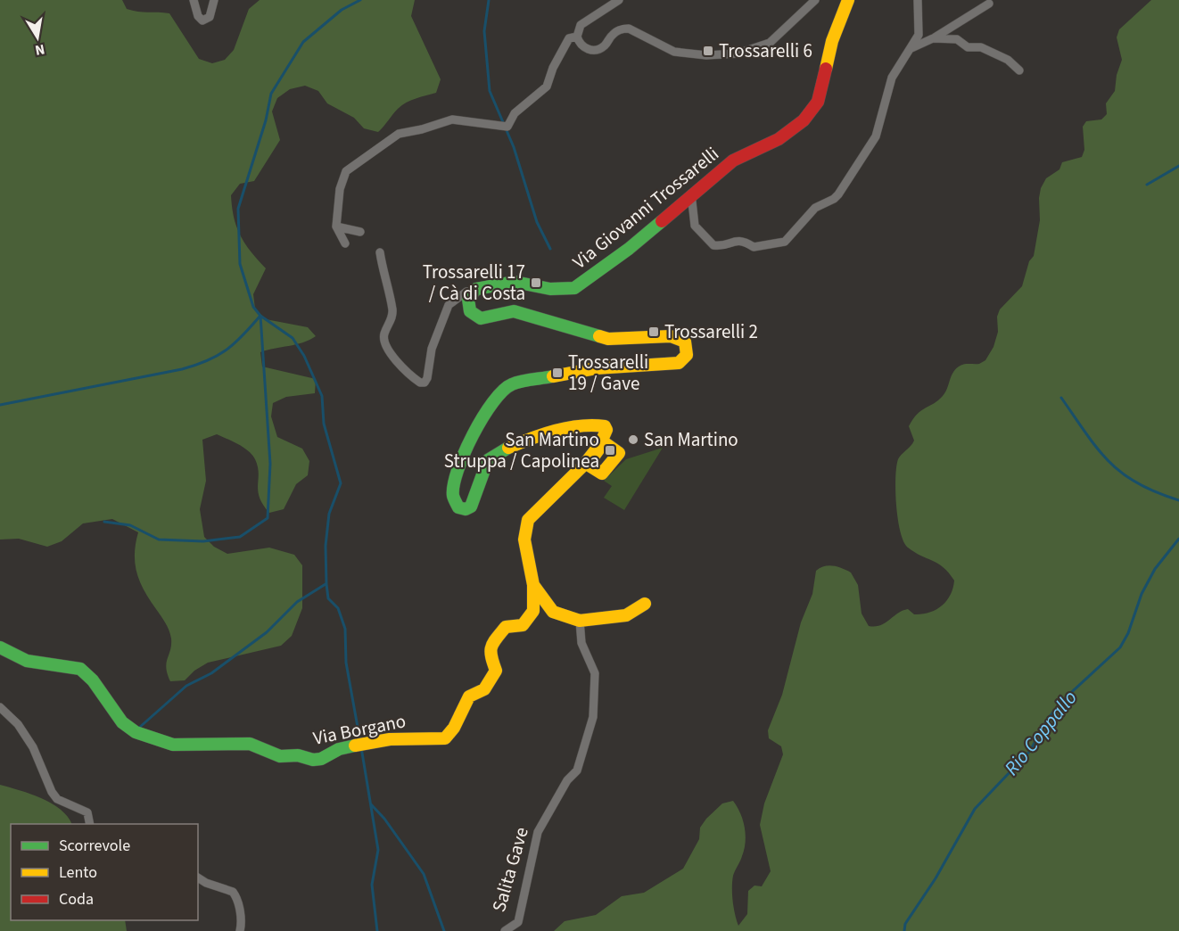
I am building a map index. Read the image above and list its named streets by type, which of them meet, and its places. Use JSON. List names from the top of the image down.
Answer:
{
  "streets": {
    "street": ["Via Giovanni Trossarelli", "Via Borgano", "Salita Gave"]
  },
  "water": ["Rio Coppallo"],
  "places": {
    "transit": [
      "Trossarelli 6",
      "Trossarelli 17 / Cà di Costa",
      "Trossarelli 2",
      "Trossarelli 19 / Gave",
      "San Martino Struppa / Capolinea"
    ],
    "other": ["San Martino"]
  },
  "legend": ["Scorrevole", "Lento", "Coda"],
  "north": "bottom"
}
